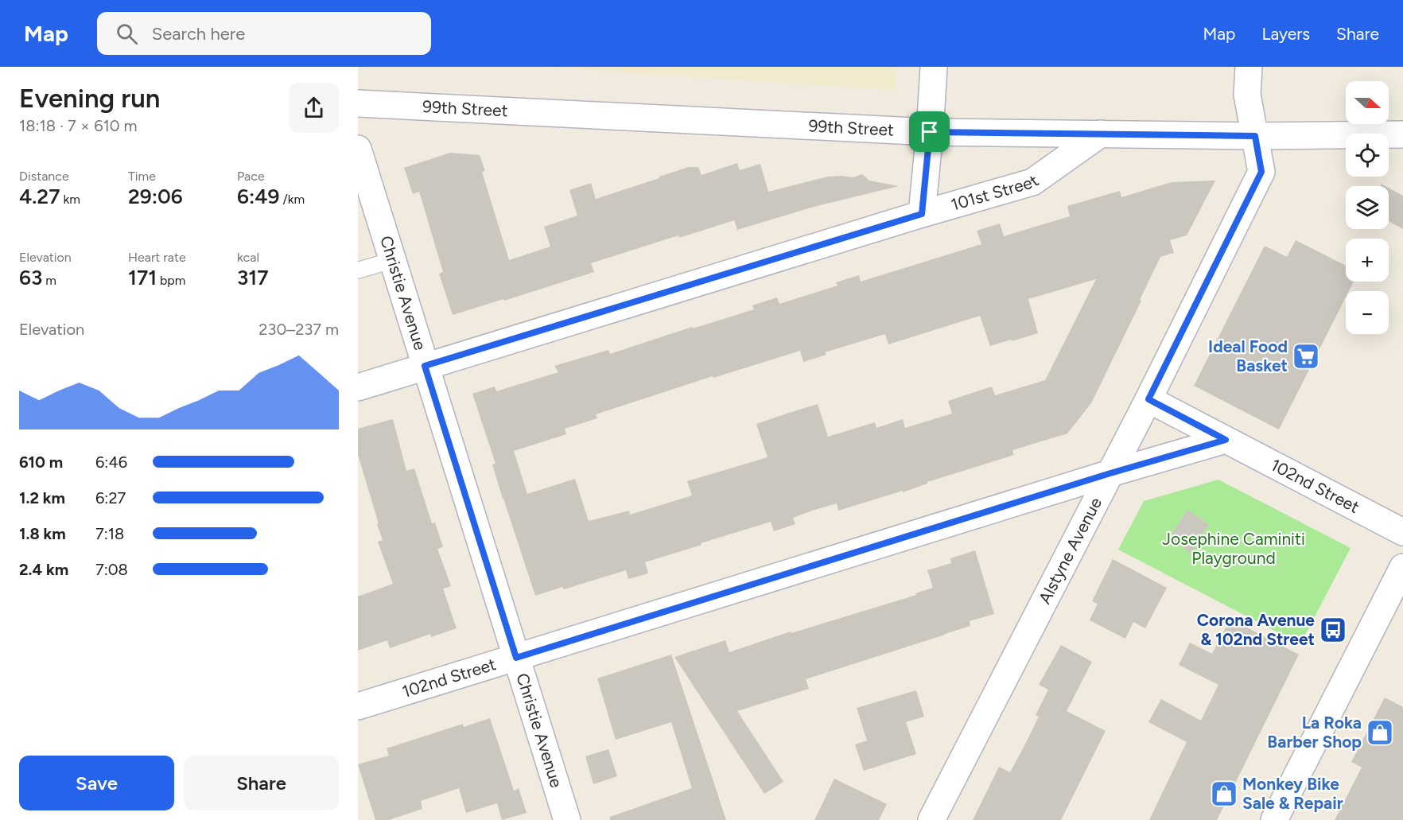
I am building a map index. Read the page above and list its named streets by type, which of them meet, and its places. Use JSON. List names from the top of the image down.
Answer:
{
  "streets": {
    "street": [
      "99th Street",
      "101st Street",
      "Christie Avenue",
      "102nd Street",
      "Alstyne Avenue"
    ]
  },
  "crossings": [
    ["99th Street", "101st Street"],
    ["99th Street", "Alstyne Avenue"],
    ["101st Street", "Christie Avenue"],
    ["Christie Avenue", "102nd Street"],
    ["102nd Street", "Alstyne Avenue"]
  ],
  "parks": ["Josephine Caminiti Playground"],
  "places": {
    "supermarket": ["Ideal Food Basket"],
    "bus stop": ["Corona Avenue & 102nd Street"],
    "shop": ["La Roka Barber Shop", "Monkey Bike Sale & Repair"]
  },
  "north": "right",
  "page": {
    "header": "Map",
    "search": "Search here",
    "nav": ["Map", "Layers", "Share"],
    "heading": ["Evening run", "18:18 · 7 × 610 m"],
    "map_buttons": ["+", "−"],
    "stats": [
      ["Distance", "4.27 km"],
      ["Time", "29:06"],
      ["Pace", "6:49 /km"],
      ["Elevation", "63 m"],
      ["Heart rate", "171 bpm"],
      ["kcal", "317"]
    ],
    "chart": ["Elevation", "230–237 m"],
    "list": [
      {
        "name": "610 m",
        "note": "6:46"
      },
      {
        "name": "1.2 km",
        "note": "6:27"
      },
      {
        "name": "1.8 km",
        "note": "7:18"
      },
      {
        "name": "2.4 km",
        "note": "7:08"
      }
    ],
    "buttons": ["Save", "Share"]
  }
}
